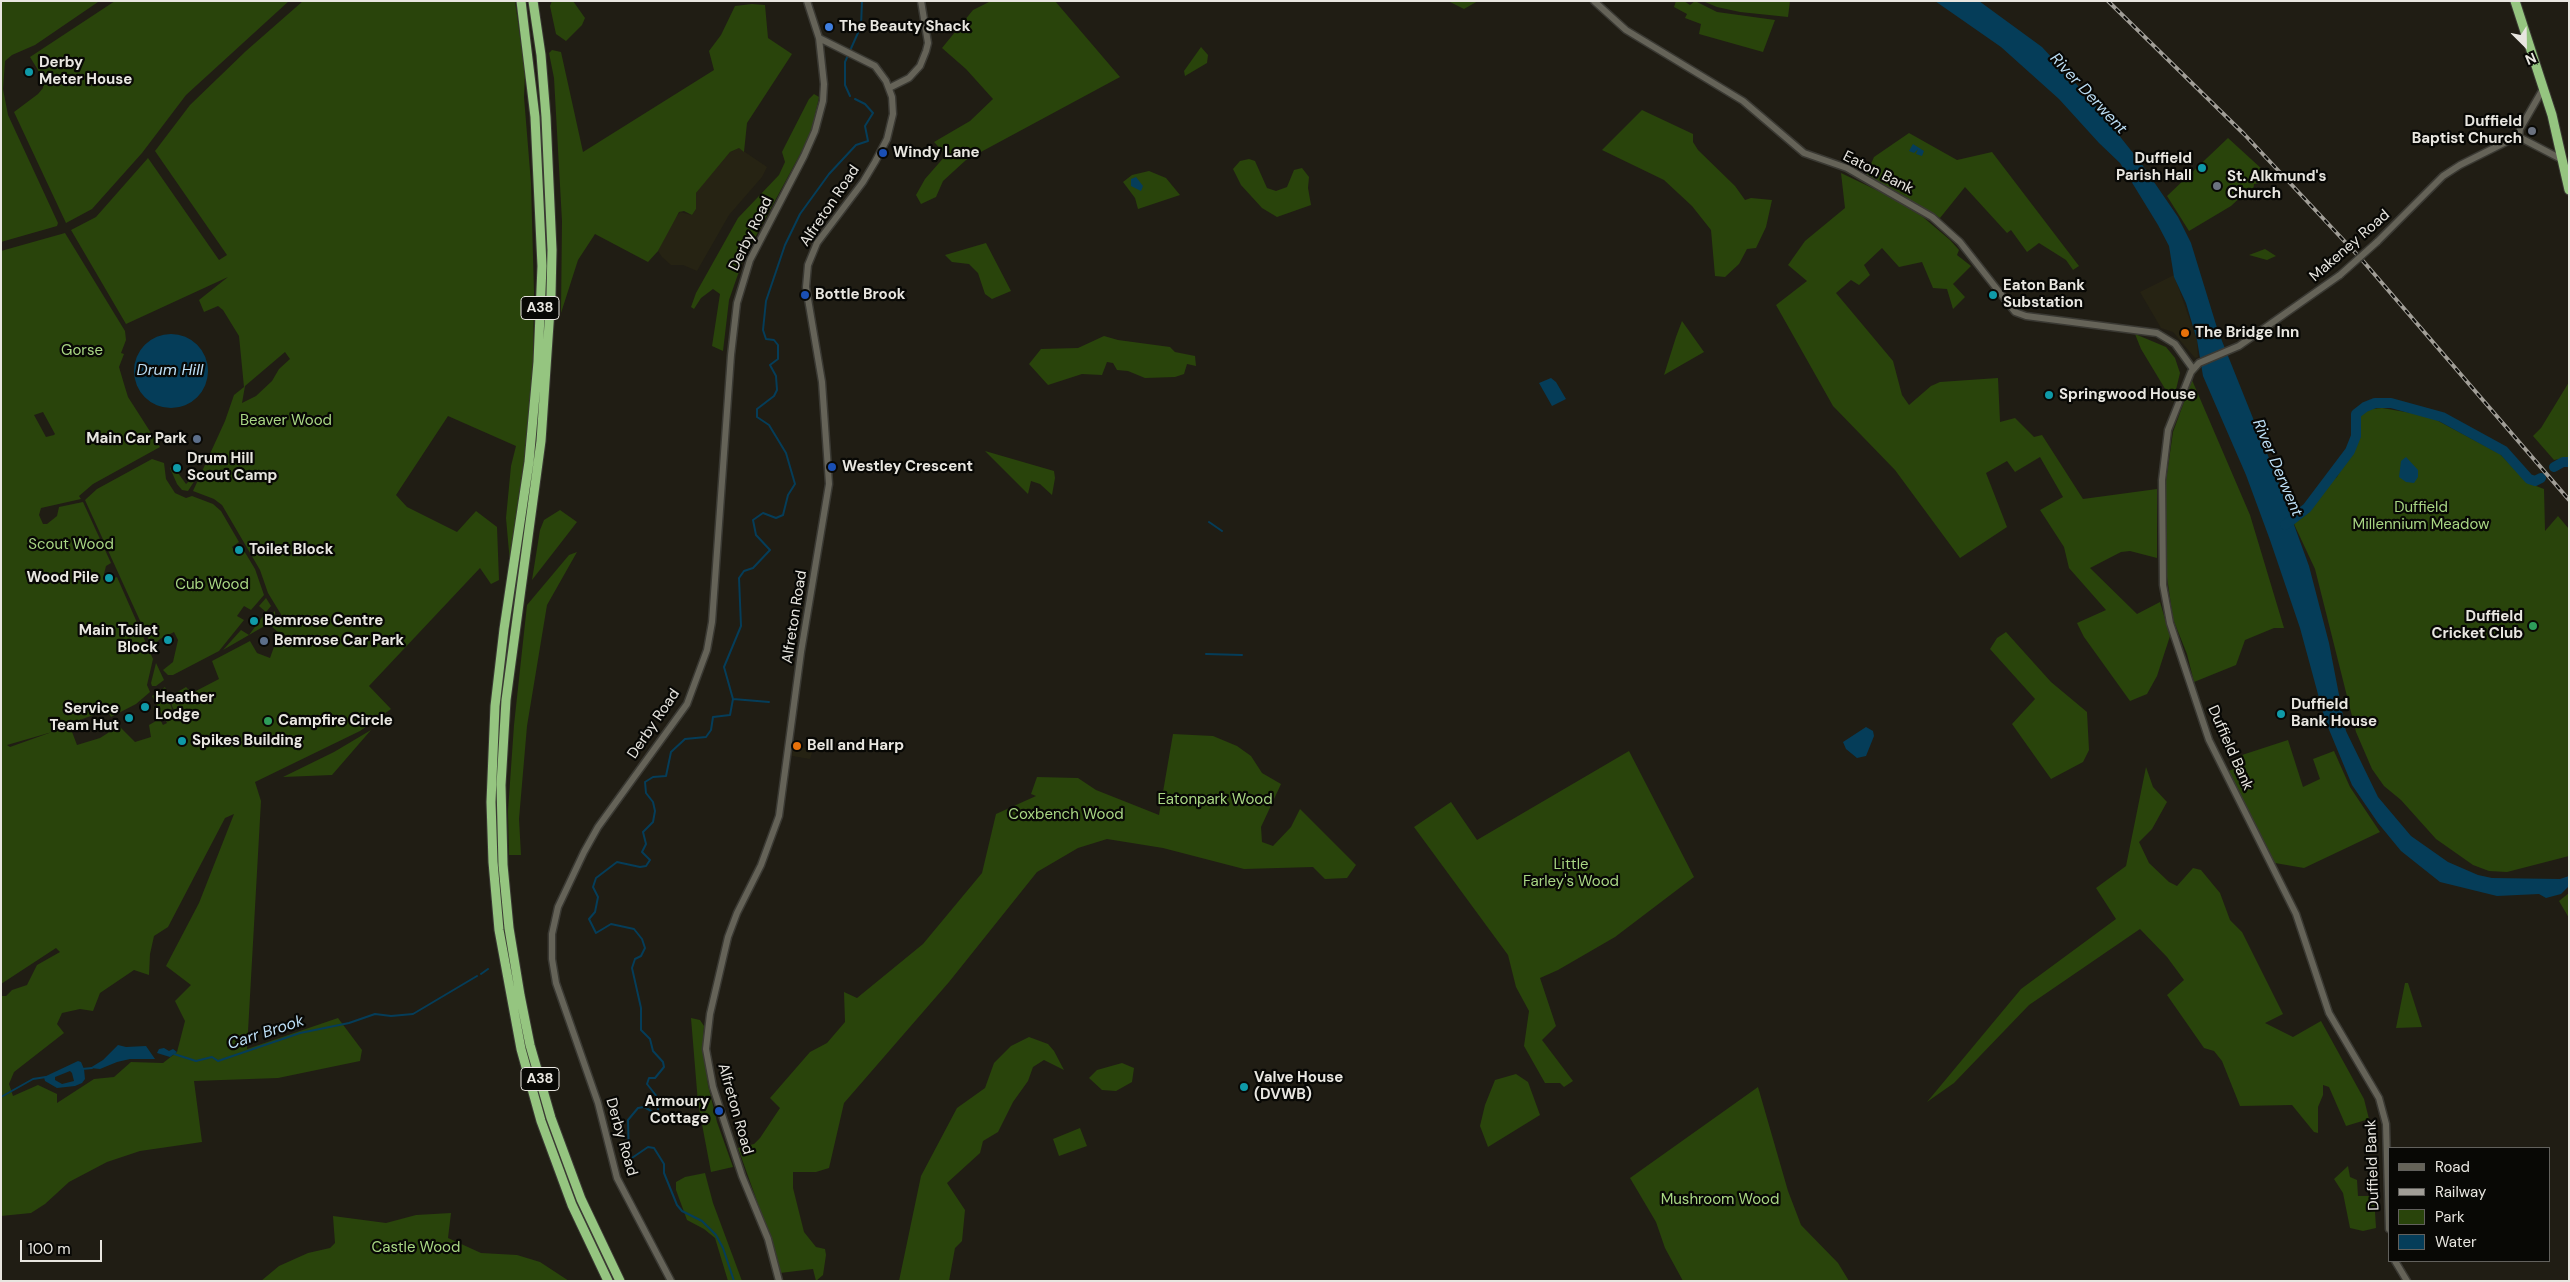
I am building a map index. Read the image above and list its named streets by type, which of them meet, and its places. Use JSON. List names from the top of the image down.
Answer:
{
  "streets": {
    "highway": ["A38"],
    "street": [
      "Eaton Bank",
      "Alfreton Road",
      "Derby Road",
      "Makeney Road",
      "Duffield Bank"
    ]
  },
  "crossings": [
    ["Eaton Bank", "Makeney Road"],
    ["Eaton Bank", "Duffield Bank"],
    ["Alfreton Road", "Derby Road"],
    ["Makeney Road", "Duffield Bank"]
  ],
  "water": ["River Derwent", "Drum Hill", "Carr Brook"],
  "parks": [
    "Gorse",
    "Beaver Wood",
    "Duffield Millennium Meadow",
    "Scout Wood",
    "Cub Wood",
    "Eatonpark Wood",
    "Coxbench Wood",
    "Little Farley's Wood",
    "Mushroom Wood",
    "Castle Wood"
  ],
  "places": [
    "The Beauty Shack",
    "Derby Meter House",
    "Duffield Baptist Church",
    "Windy Lane",
    "Duffield Parish Hall",
    "St. Alkmund's Church",
    "Bottle Brook",
    "Eaton Bank Substation",
    "The Bridge Inn",
    "Springwood House",
    "Main Car Park",
    "Westley Crescent",
    "Drum Hill Scout Camp",
    "Toilet Block",
    "Wood Pile",
    "Bemrose Centre",
    "Duffield Cricket Club",
    "Main Toilet Block",
    "Bemrose Car Park",
    "Heather Lodge",
    "Duffield Bank House",
    "Service Team Hut",
    "Campfire Circle",
    "Spikes Building",
    "Bell and Harp",
    "Valve House (DVWB)",
    "Armoury Cottage"
  ],
  "legend": [
    "Road",
    "Railway",
    "Park",
    "Water"
  ],
  "scale_bar": "100 m",
  "north": "bottom right"
}
